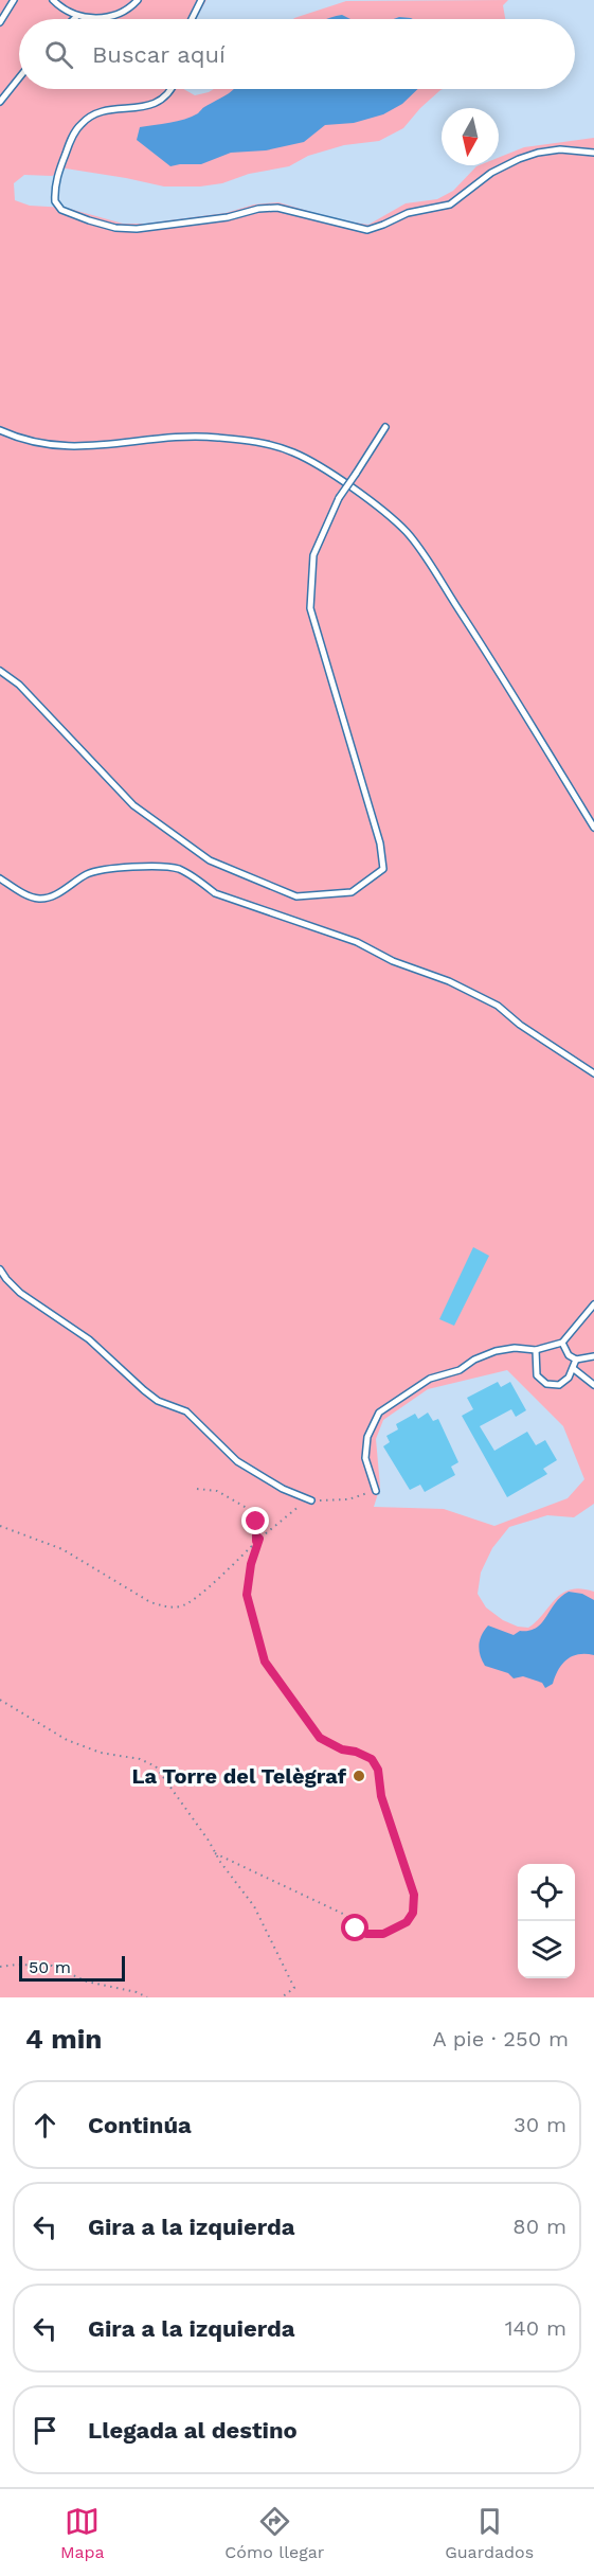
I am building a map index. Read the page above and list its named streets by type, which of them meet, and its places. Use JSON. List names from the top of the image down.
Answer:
{
  "places": ["La Torre del Telègraf"],
  "scale_bar": "50 m",
  "north": "bottom",
  "page": {
    "search": "Buscar aquí",
    "scale": "50 m",
    "heading": ["4 min", "A pie · 250 m"],
    "list": [
      ["Continúa", "30 m"],
      ["Gira a la izquierda", "80 m"],
      ["Gira a la izquierda", "140 m"],
      "Llegada al destino"
    ],
    "nav": ["Mapa", "Cómo llegar", "Guardados"]
  }
}
